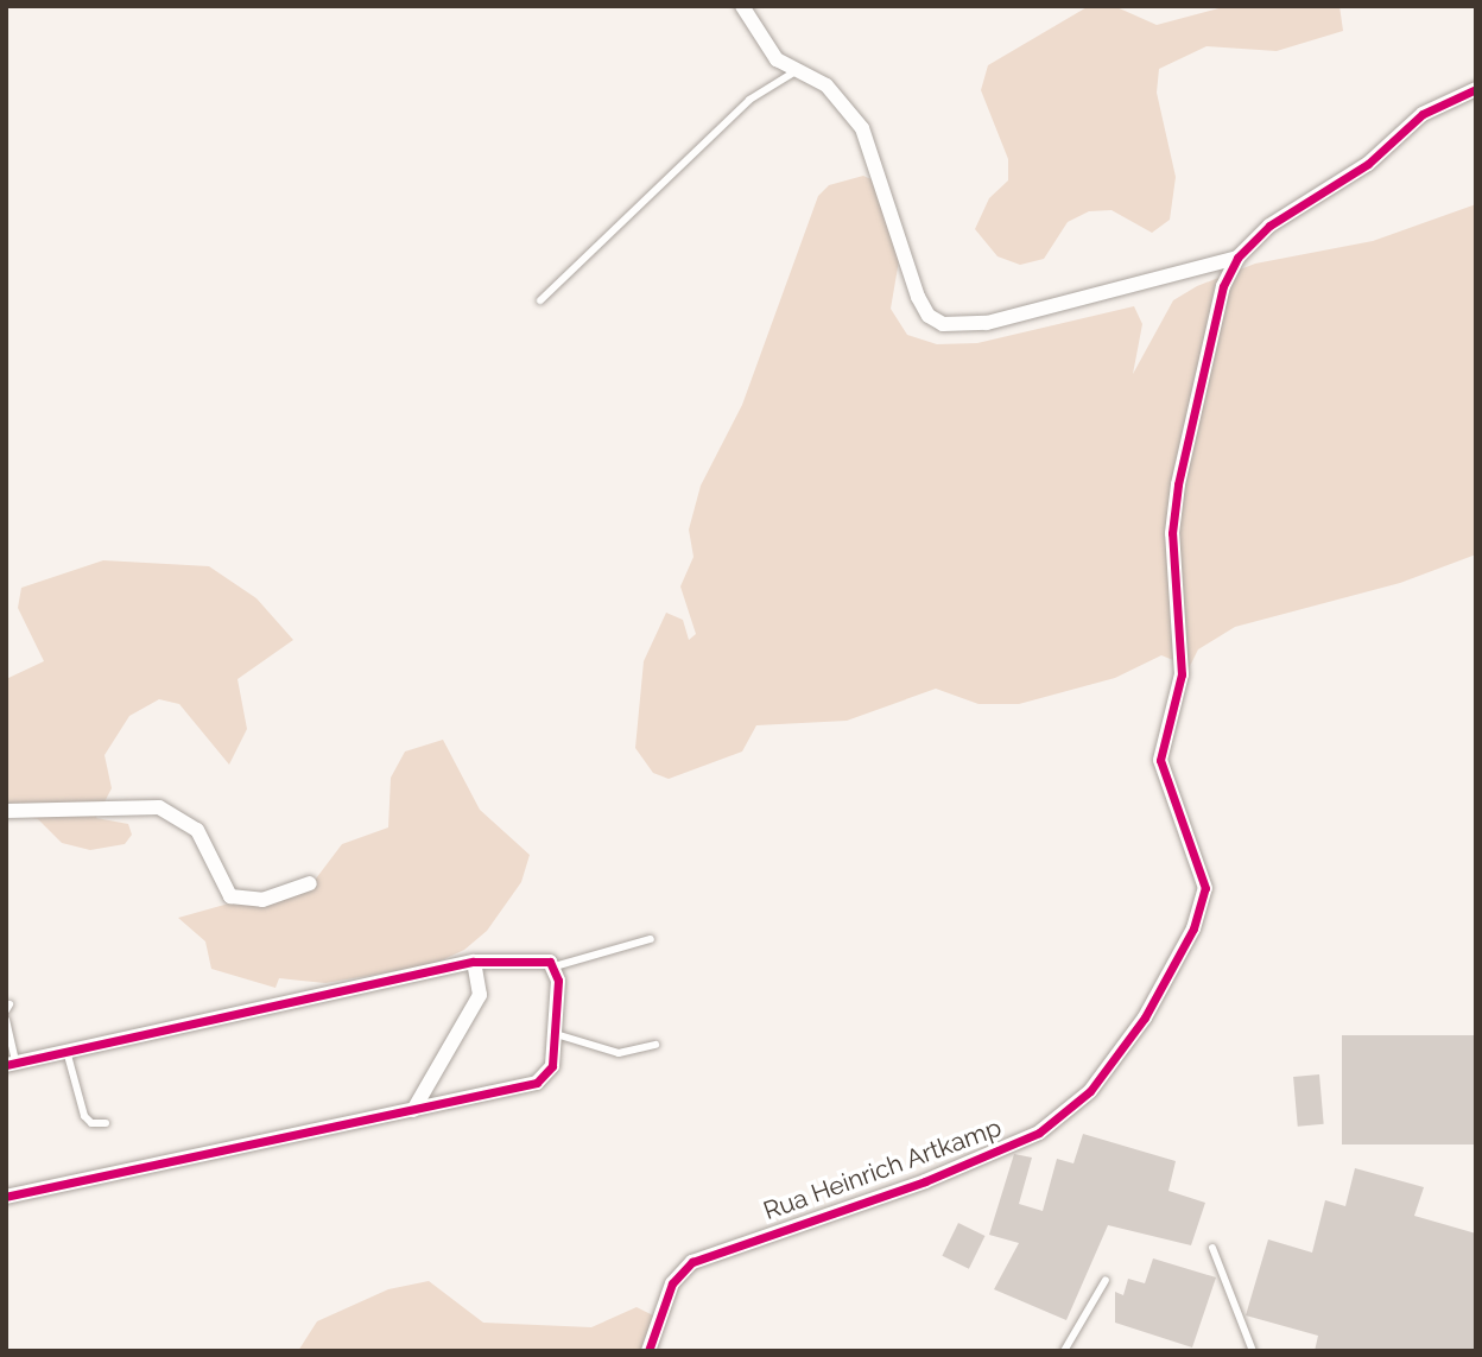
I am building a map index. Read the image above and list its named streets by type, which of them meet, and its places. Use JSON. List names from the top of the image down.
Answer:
{
  "streets": {
    "street": ["Rua Heinrich Artkamp"]
  }
}
